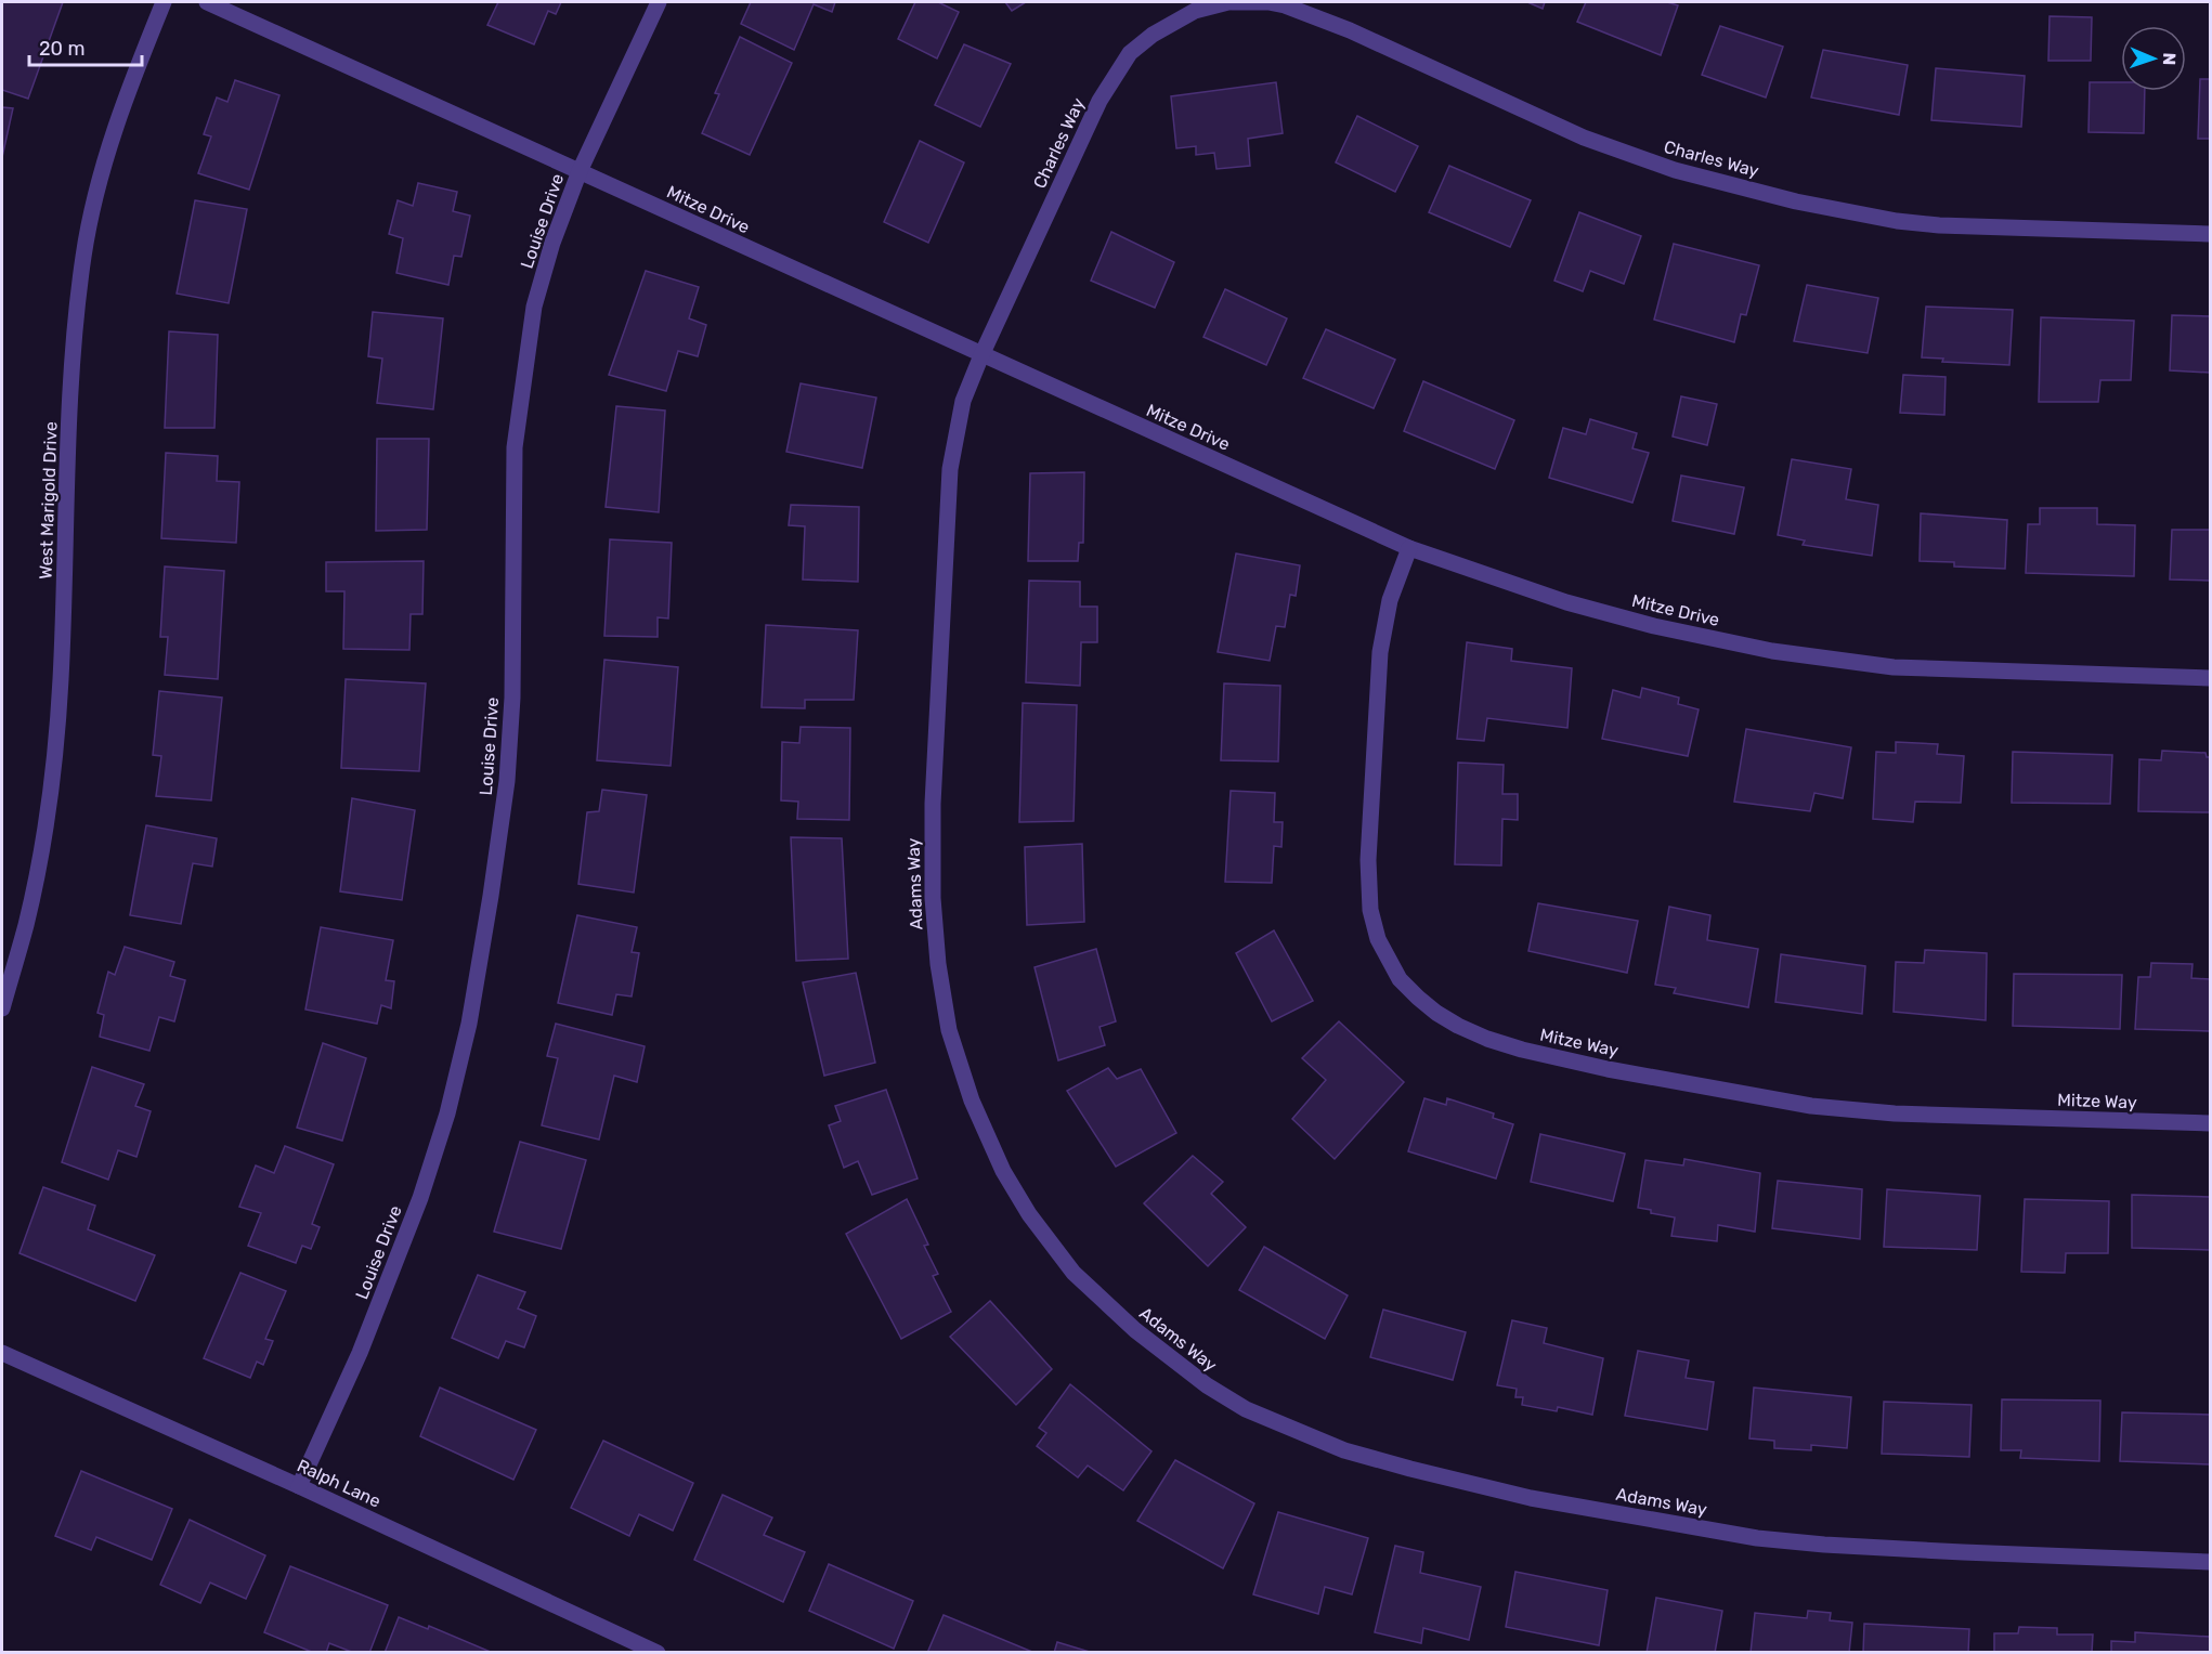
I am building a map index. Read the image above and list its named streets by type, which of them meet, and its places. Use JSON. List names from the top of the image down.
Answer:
{
  "streets": {
    "street": [
      "Charles Way",
      "Mitze Drive",
      "Louise Drive",
      "West Marigold Drive",
      "Adams Way",
      "Mitze Way",
      "Ralph Lane"
    ]
  },
  "crossings": [
    ["Charles Way", "Mitze Drive"],
    ["Charles Way", "Adams Way"],
    ["Mitze Drive", "Louise Drive"],
    ["Mitze Drive", "Adams Way"],
    ["Mitze Drive", "Mitze Way"],
    ["Louise Drive", "Ralph Lane"]
  ],
  "scale_bar": "20 m",
  "north": "right"
}
